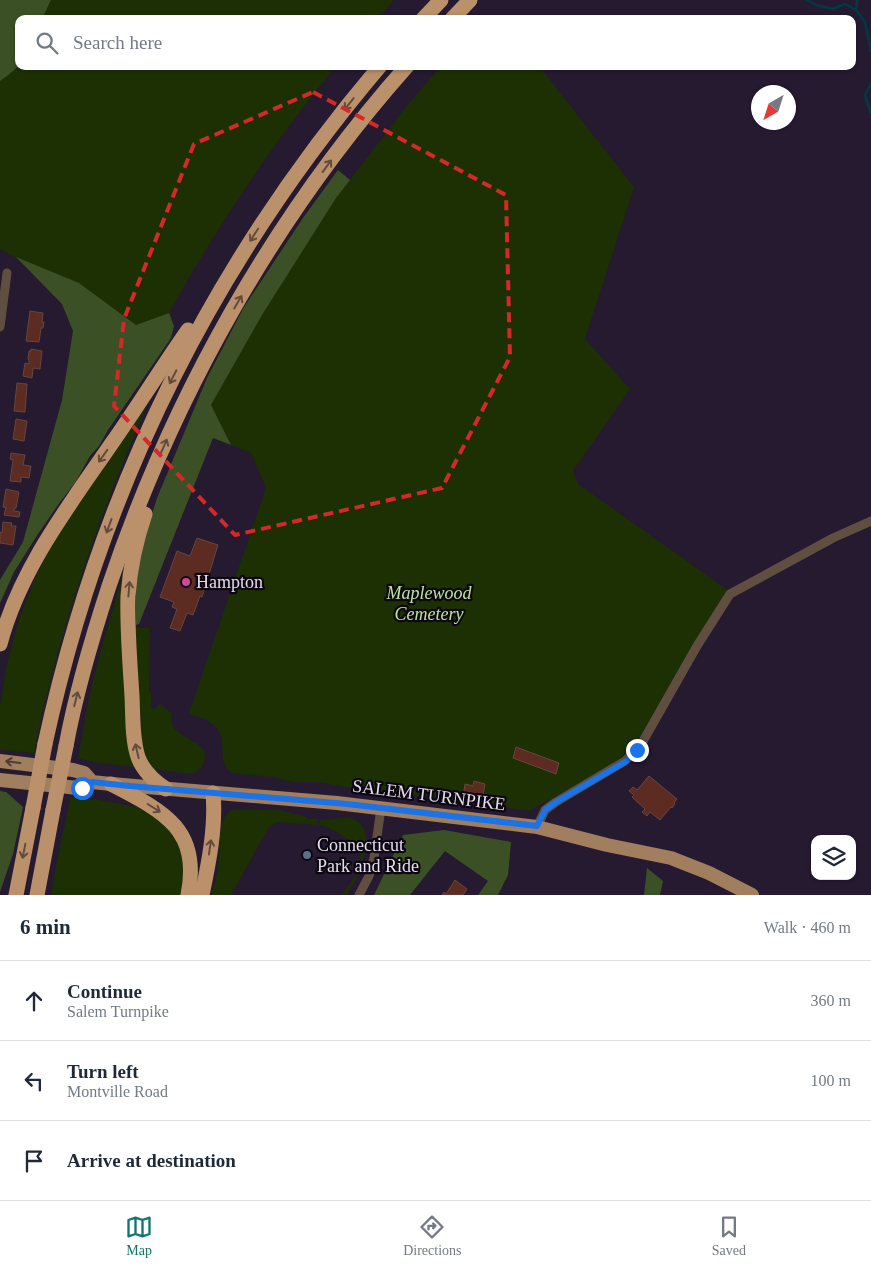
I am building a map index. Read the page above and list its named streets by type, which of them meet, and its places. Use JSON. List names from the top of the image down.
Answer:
{
  "streets": {
    "main road": ["SALEM TURNPIKE"]
  },
  "parks": ["Maplewood Cemetery"],
  "places": ["Hampton", "Connecticut Park and Ride"],
  "north": "bottom left",
  "page": {
    "search": "Search here",
    "heading": ["6 min", "Walk · 460 m"],
    "list": [
      ["Continue", "Salem Turnpike", "360 m"],
      ["Turn left", "Montville Road", "100 m"],
      "Arrive at destination"
    ],
    "nav": ["Map", "Directions", "Saved"]
  }
}
